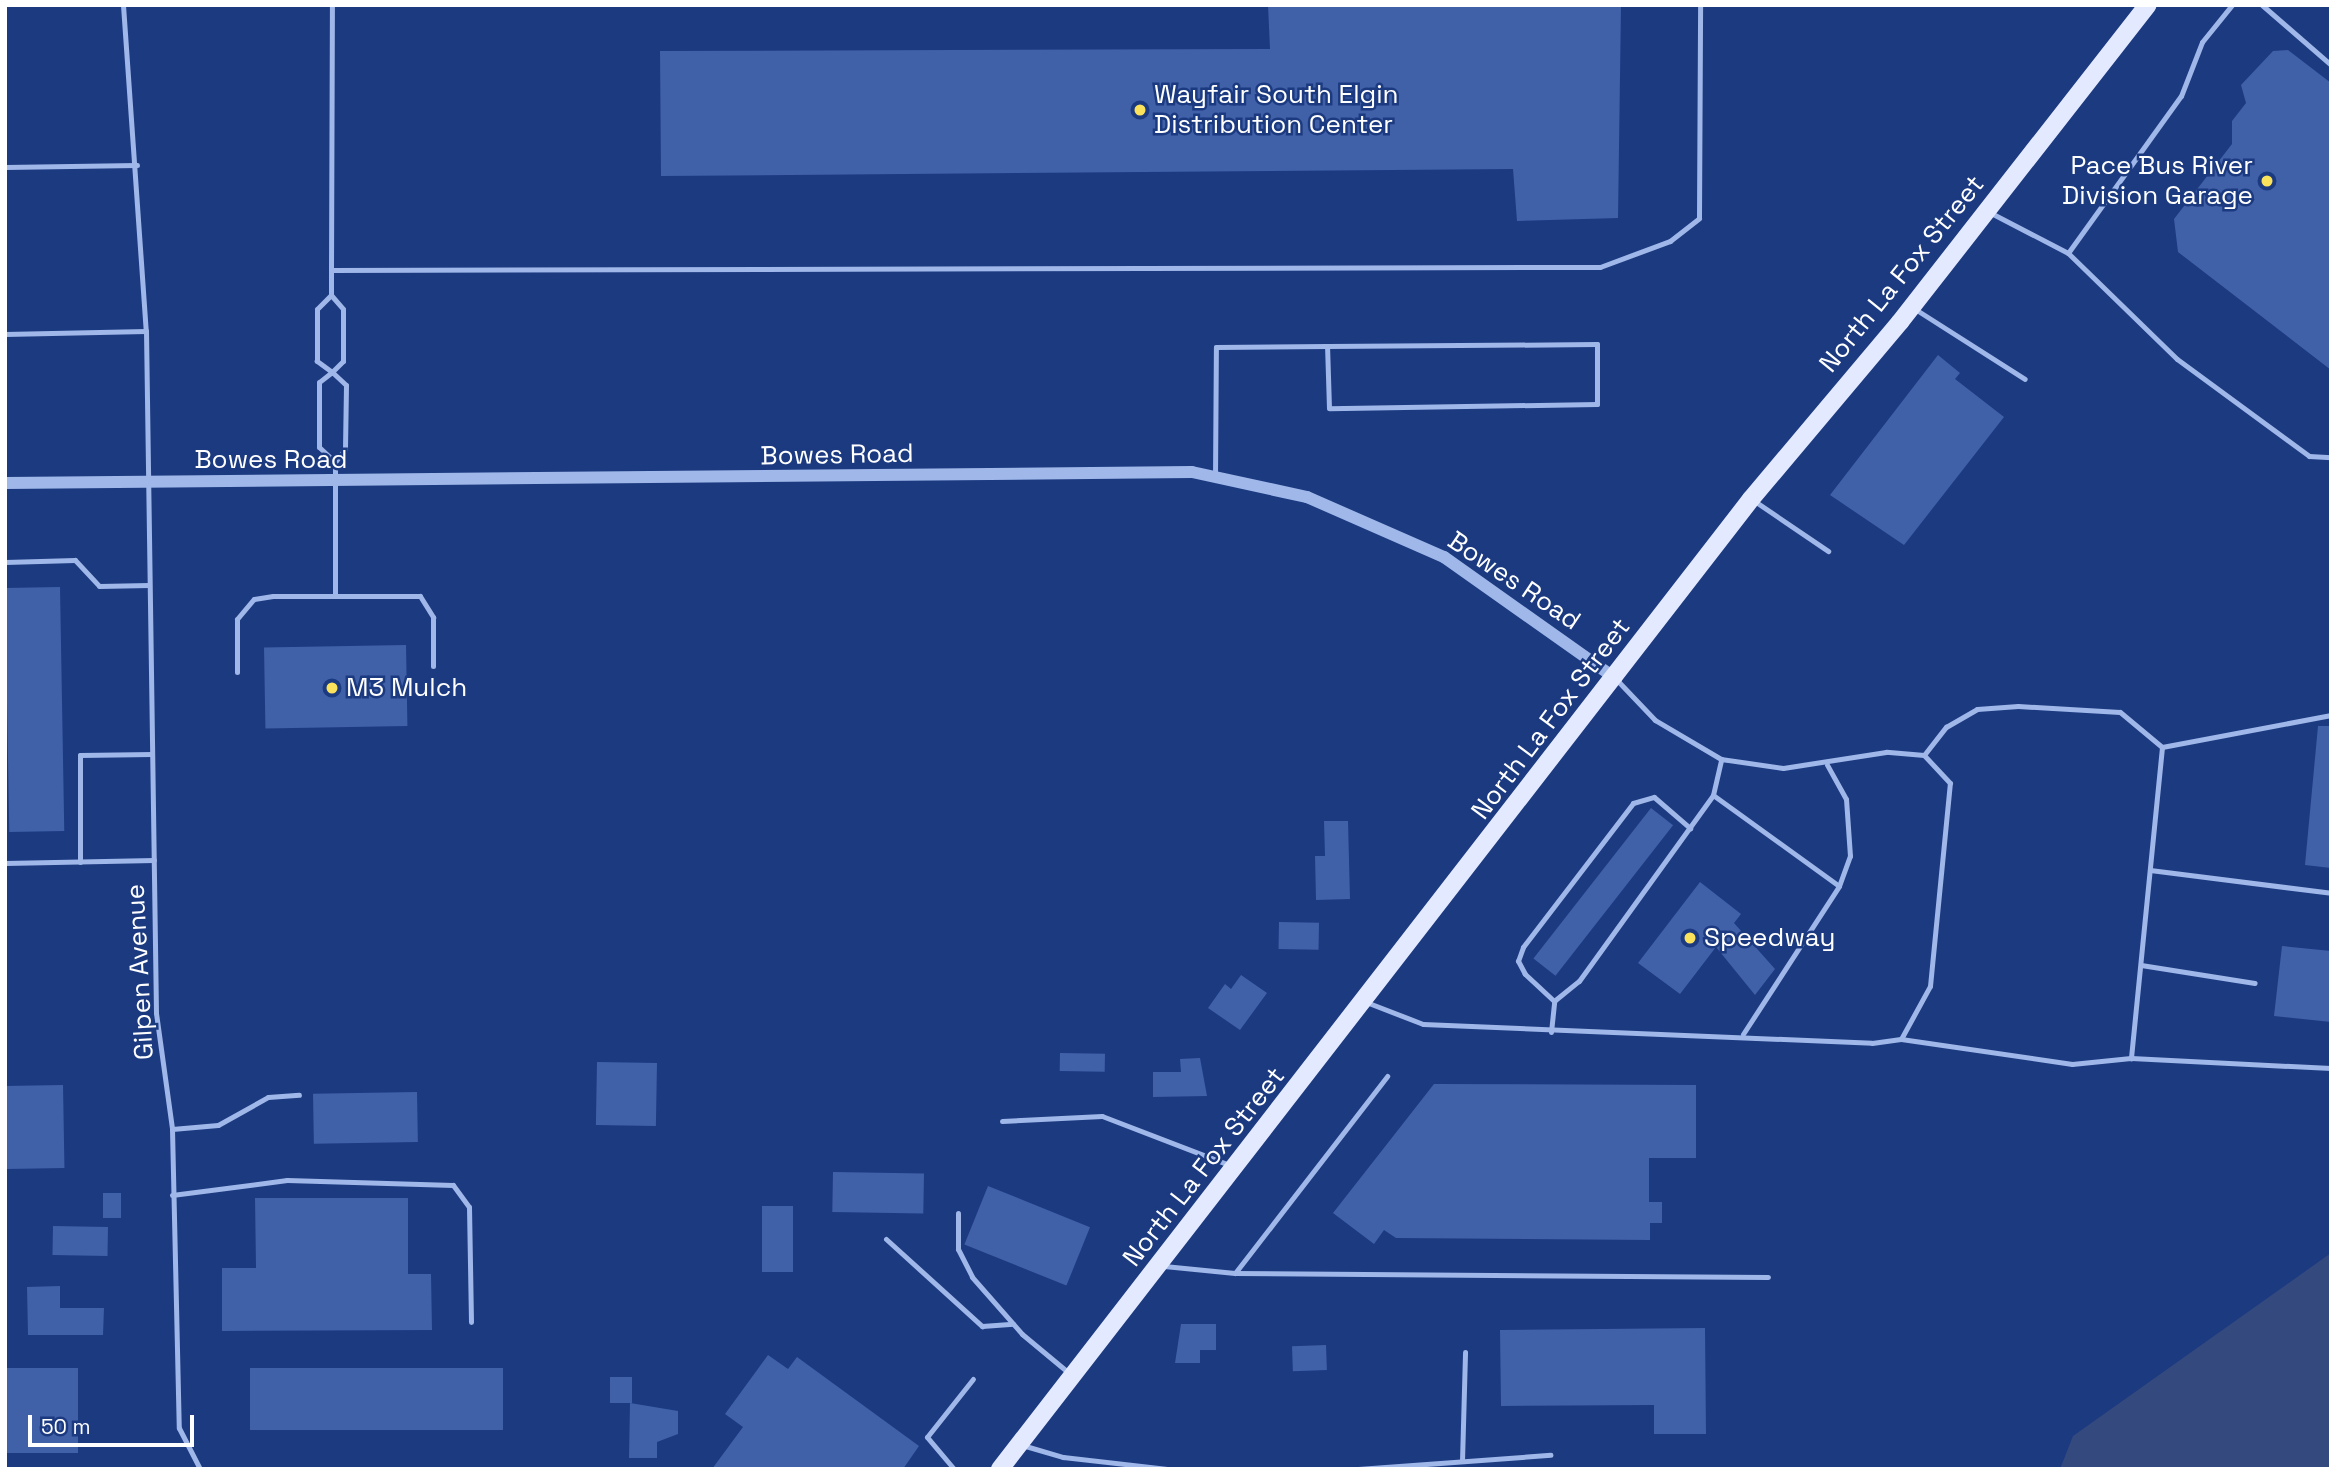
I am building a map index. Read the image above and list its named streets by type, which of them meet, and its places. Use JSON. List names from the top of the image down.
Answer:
{
  "streets": {
    "main road": ["North La Fox Street"],
    "street": ["Bowes Road"],
    "lane": ["Gilpen Avenue"]
  },
  "crossings": [
    ["North La Fox Street", "Bowes Road"],
    ["Bowes Road", "Gilpen Avenue"]
  ],
  "places": [
    "Wayfair South Elgin Distribution Center",
    "Pace Bus River Division Garage",
    "M3 Mulch",
    "Speedway"
  ],
  "scale_bar": "50 m"
}
